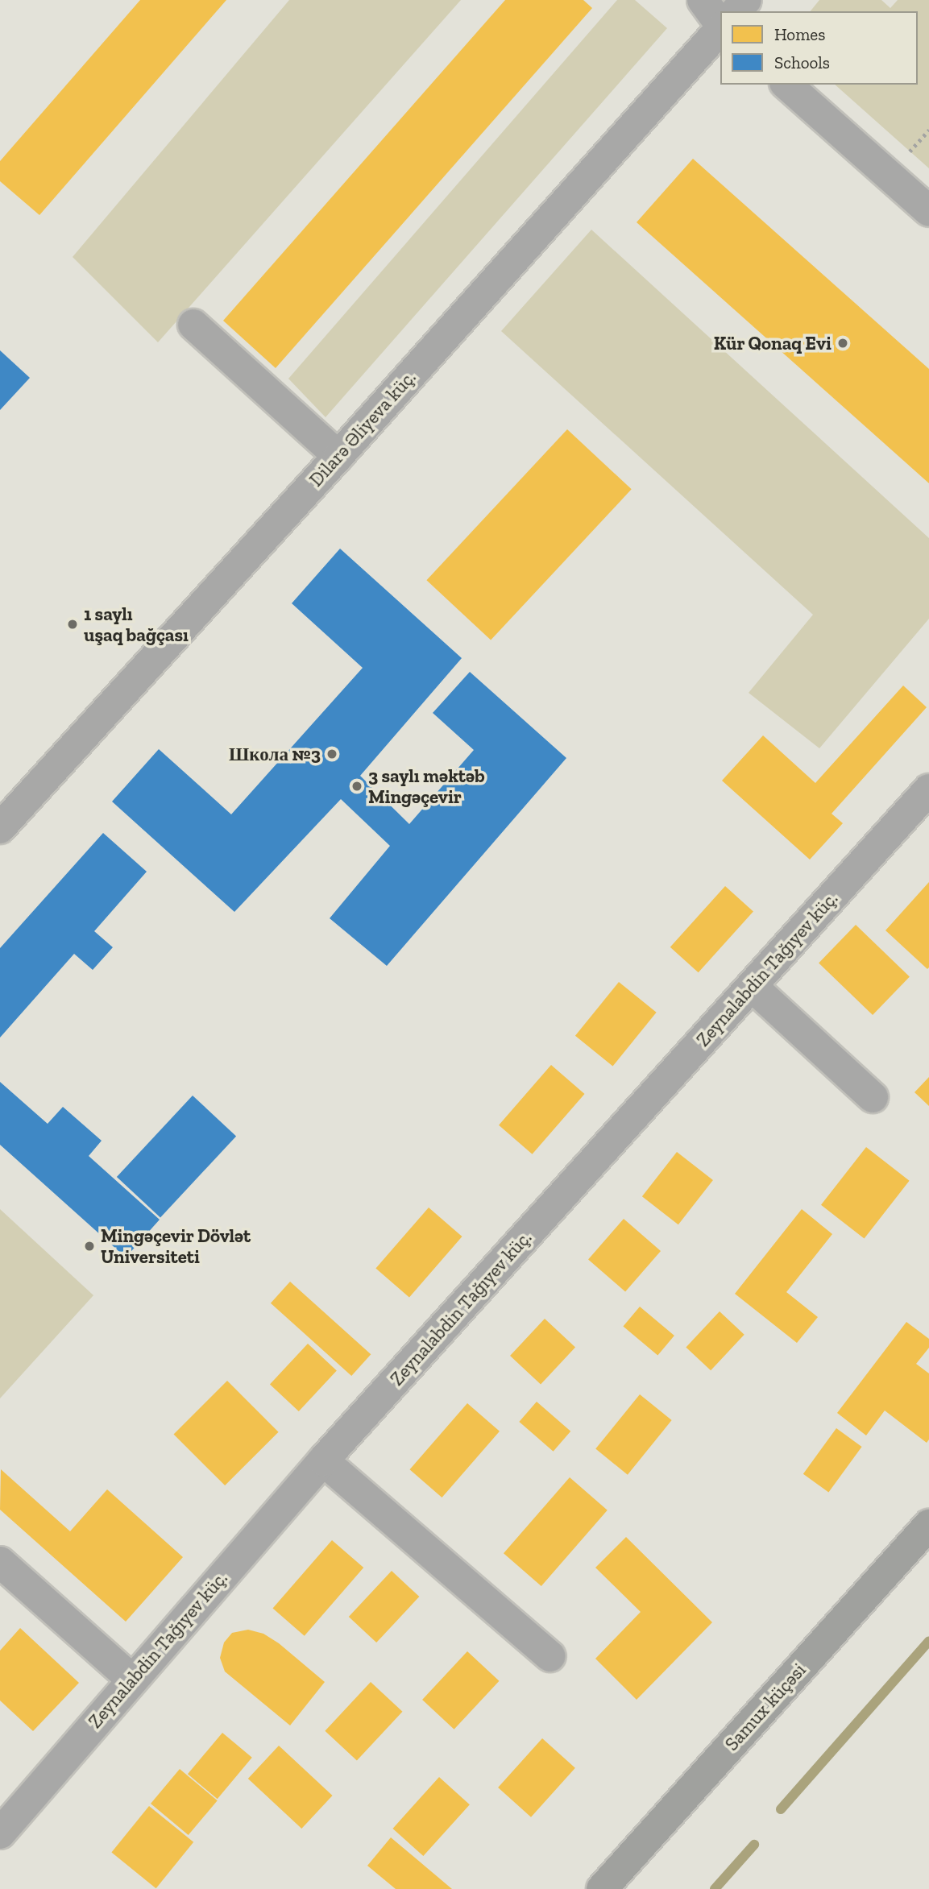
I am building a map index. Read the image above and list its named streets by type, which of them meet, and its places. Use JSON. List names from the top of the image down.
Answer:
{
  "streets": {
    "main road": ["Samux küçəsi"],
    "street": ["Dilarə Əliyeva küç.", "Zeynalabdin Tağıyev küç."]
  },
  "places": [
    "Kür Qonaq Evi",
    "1 saylı uşaq bağçası",
    "Школа №3",
    "3 saylı məktəb Mingəçevir",
    "Mingəçevir Dövlət Universiteti"
  ],
  "legend": ["Homes", "Schools"]
}
